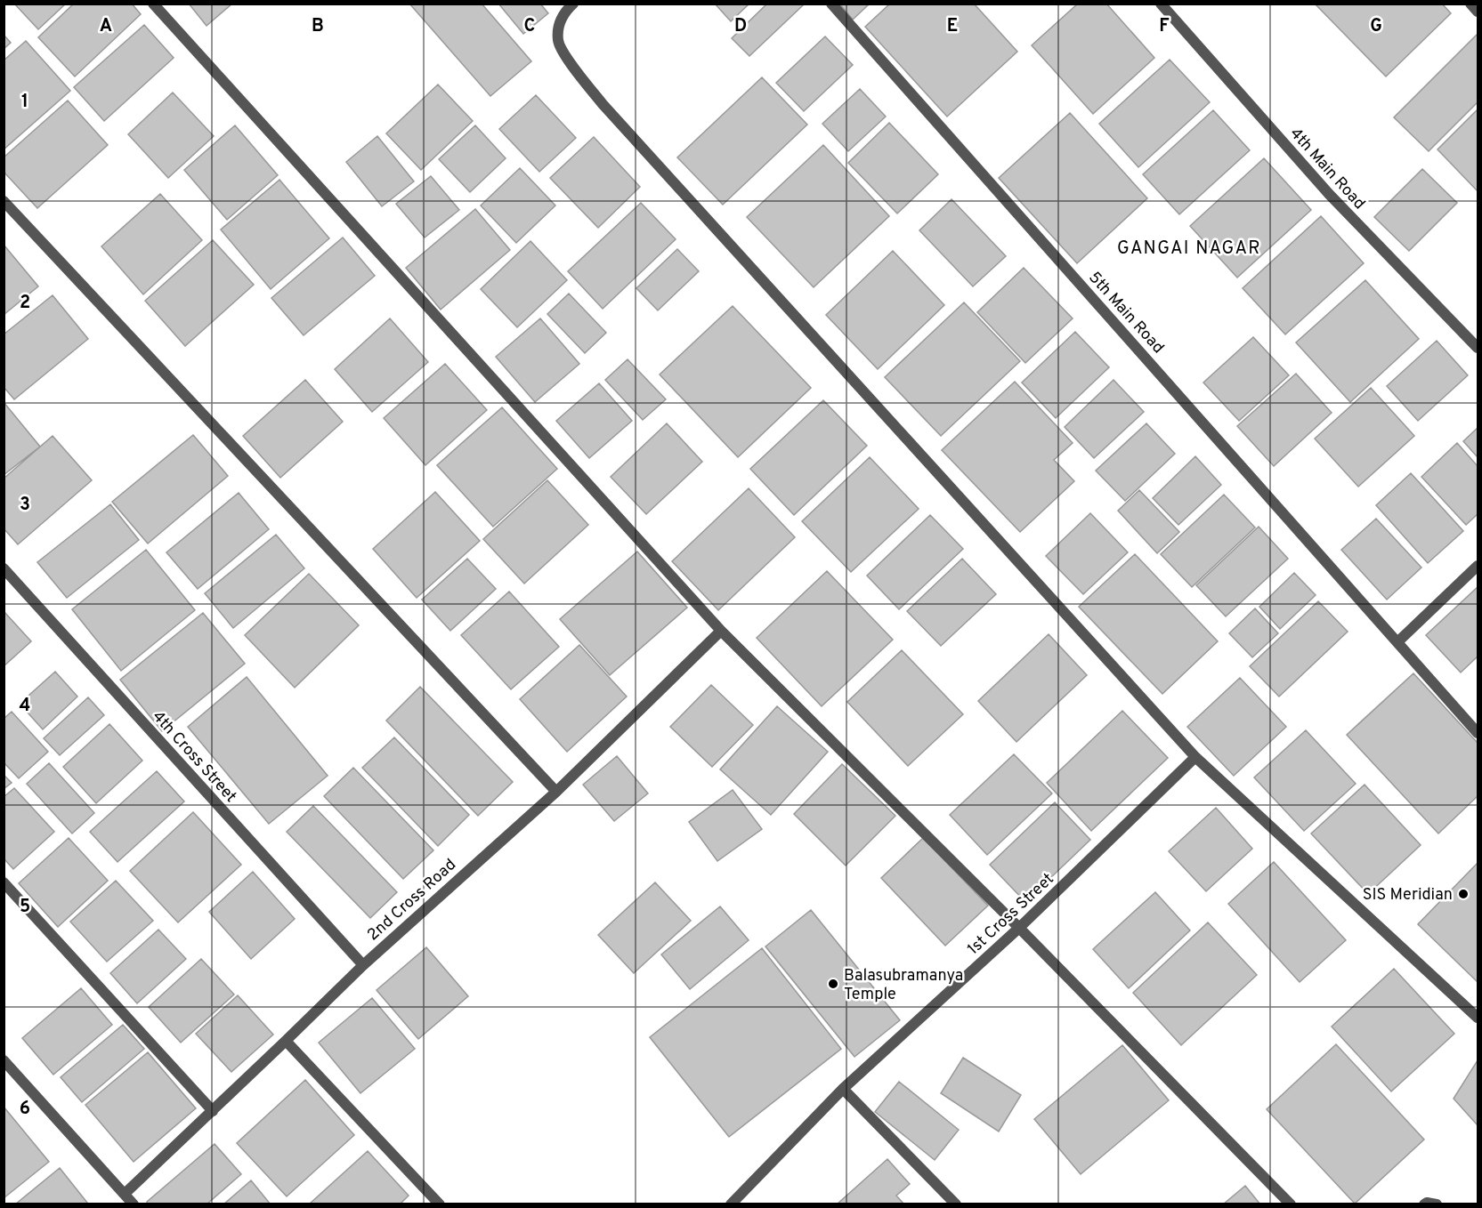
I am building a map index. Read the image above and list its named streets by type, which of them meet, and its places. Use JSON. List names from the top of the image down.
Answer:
{
  "streets": {
    "street": [
      "4th Main Road",
      "5th Main Road",
      "4th Cross Street",
      "2nd Cross Road",
      "1st Cross Street"
    ]
  },
  "crossings": [
    ["4th Cross Street", "2nd Cross Road"]
  ],
  "districts": ["GANGAI NAGAR"],
  "places": ["SIS Meridian", "Balasubramanya Temple"],
  "grid": {
    "columns": [
      "A",
      "B",
      "C",
      "D",
      "E",
      "F",
      "G"
    ],
    "rows": [
      "1",
      "2",
      "3",
      "4",
      "5",
      "6"
    ]
  }
}
